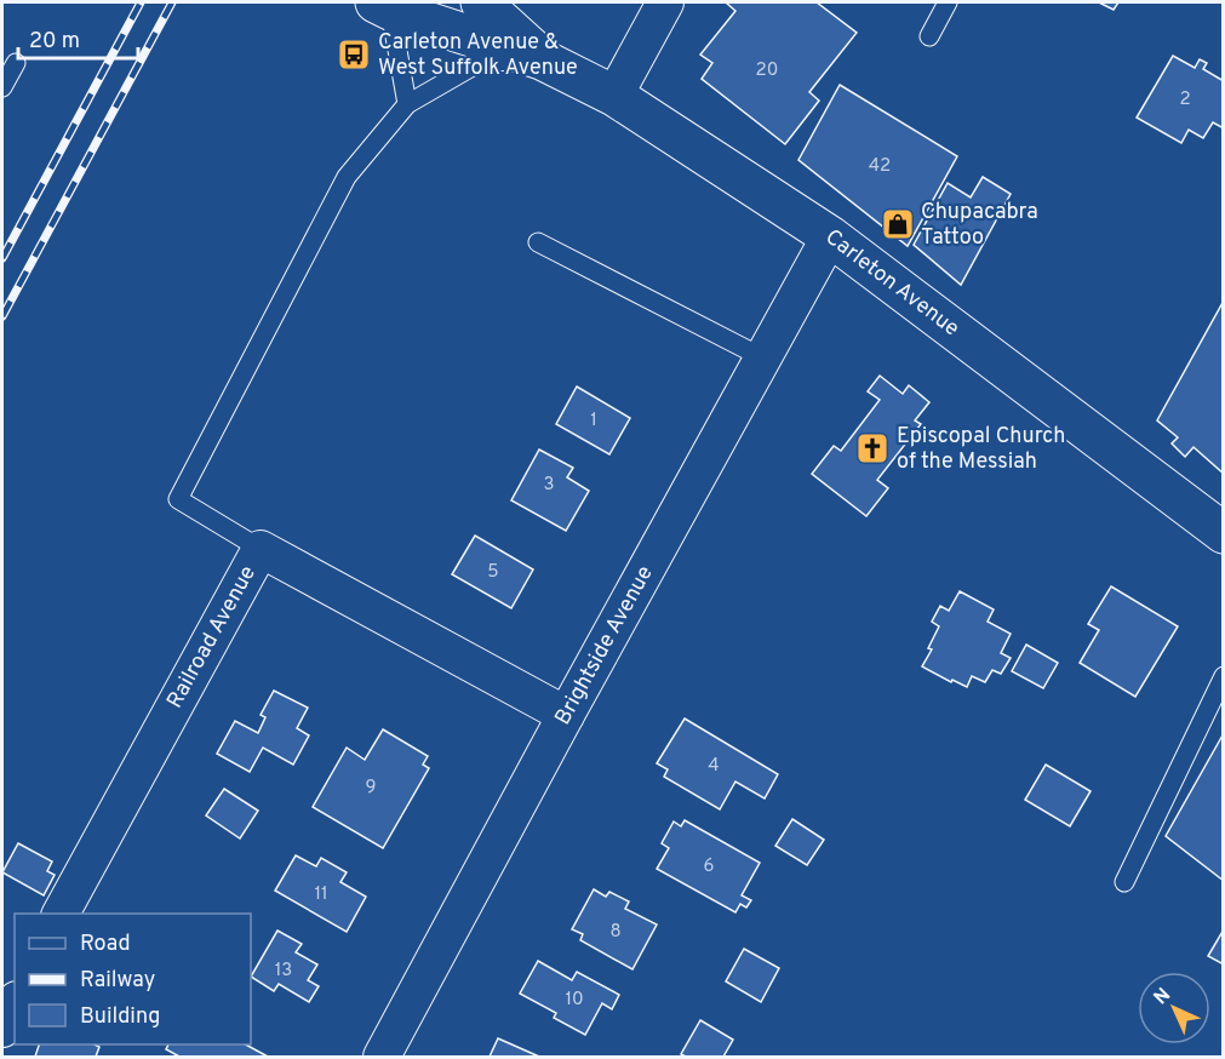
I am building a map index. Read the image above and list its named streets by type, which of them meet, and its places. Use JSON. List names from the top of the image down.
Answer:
{
  "streets": {
    "main road": ["Carleton Avenue"],
    "street": ["Railroad Avenue", "Brightside Avenue"]
  },
  "crossings": [
    ["Carleton Avenue", "Brightside Avenue"],
    ["Railroad Avenue", "Brightside Avenue"]
  ],
  "places": {
    "bus stop": ["Carleton Avenue & West Suffolk Avenue"],
    "shop": ["Chupacabra Tattoo"],
    "church": ["Episcopal Church of the Messiah"]
  },
  "house_numbers": [
    "20",
    "2",
    "42",
    "1",
    "3",
    "5",
    "4",
    "9",
    "6",
    "11",
    "8",
    "13",
    "10"
  ],
  "legend": ["Road", "Railway", "Building"],
  "scale_bar": "20 m",
  "north": "top left"
}
